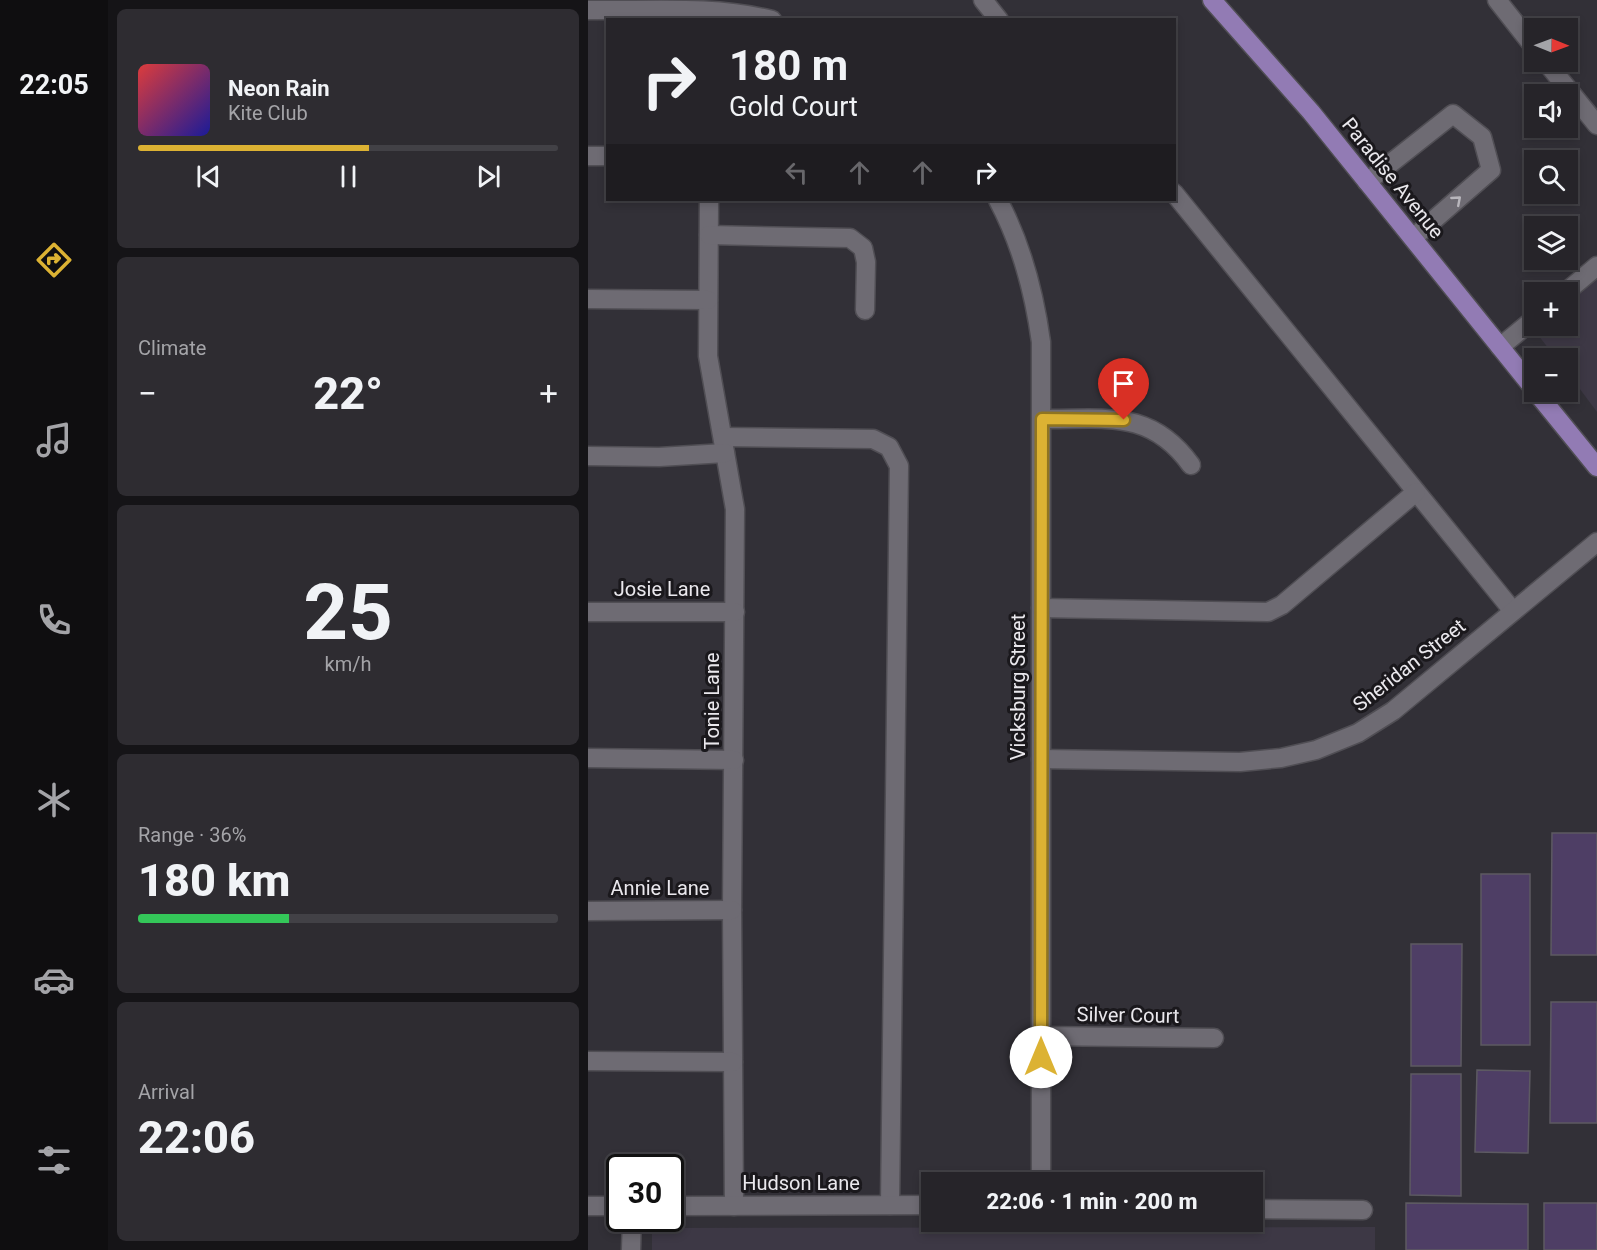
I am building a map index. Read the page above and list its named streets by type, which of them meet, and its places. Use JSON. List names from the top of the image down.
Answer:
{
  "streets": {
    "main road": ["Paradise Avenue"],
    "street": [
      "Josie Lane",
      "Sheridan Street",
      "Vicksburg Street",
      "Tonie Lane",
      "Annie Lane",
      "Silver Court",
      "Hudson Lane"
    ]
  },
  "crossings": [
    ["Josie Lane", "Tonie Lane"],
    ["Sheridan Street", "Vicksburg Street"],
    ["Vicksburg Street", "Silver Court"],
    ["Tonie Lane", "Annie Lane"],
    ["Tonie Lane", "Hudson Lane"]
  ],
  "north": "right",
  "page": {
    "tabs": "22:05",
    "map_buttons": ["+", "−"],
    "turn": ["180 m", "Gold Court"],
    "song": ["Neon Rain", "Kite Club"],
    "tile": [
      "Climate",
      ["25", "km/h"],
      ["Range · 36%", "180 km"],
      ["Arrival", "22:06"]
    ],
    "heat": ["−", "22°", "+"],
    "limit": "30",
    "trip": "22:06 · 1 min · 200 m"
  }
}
